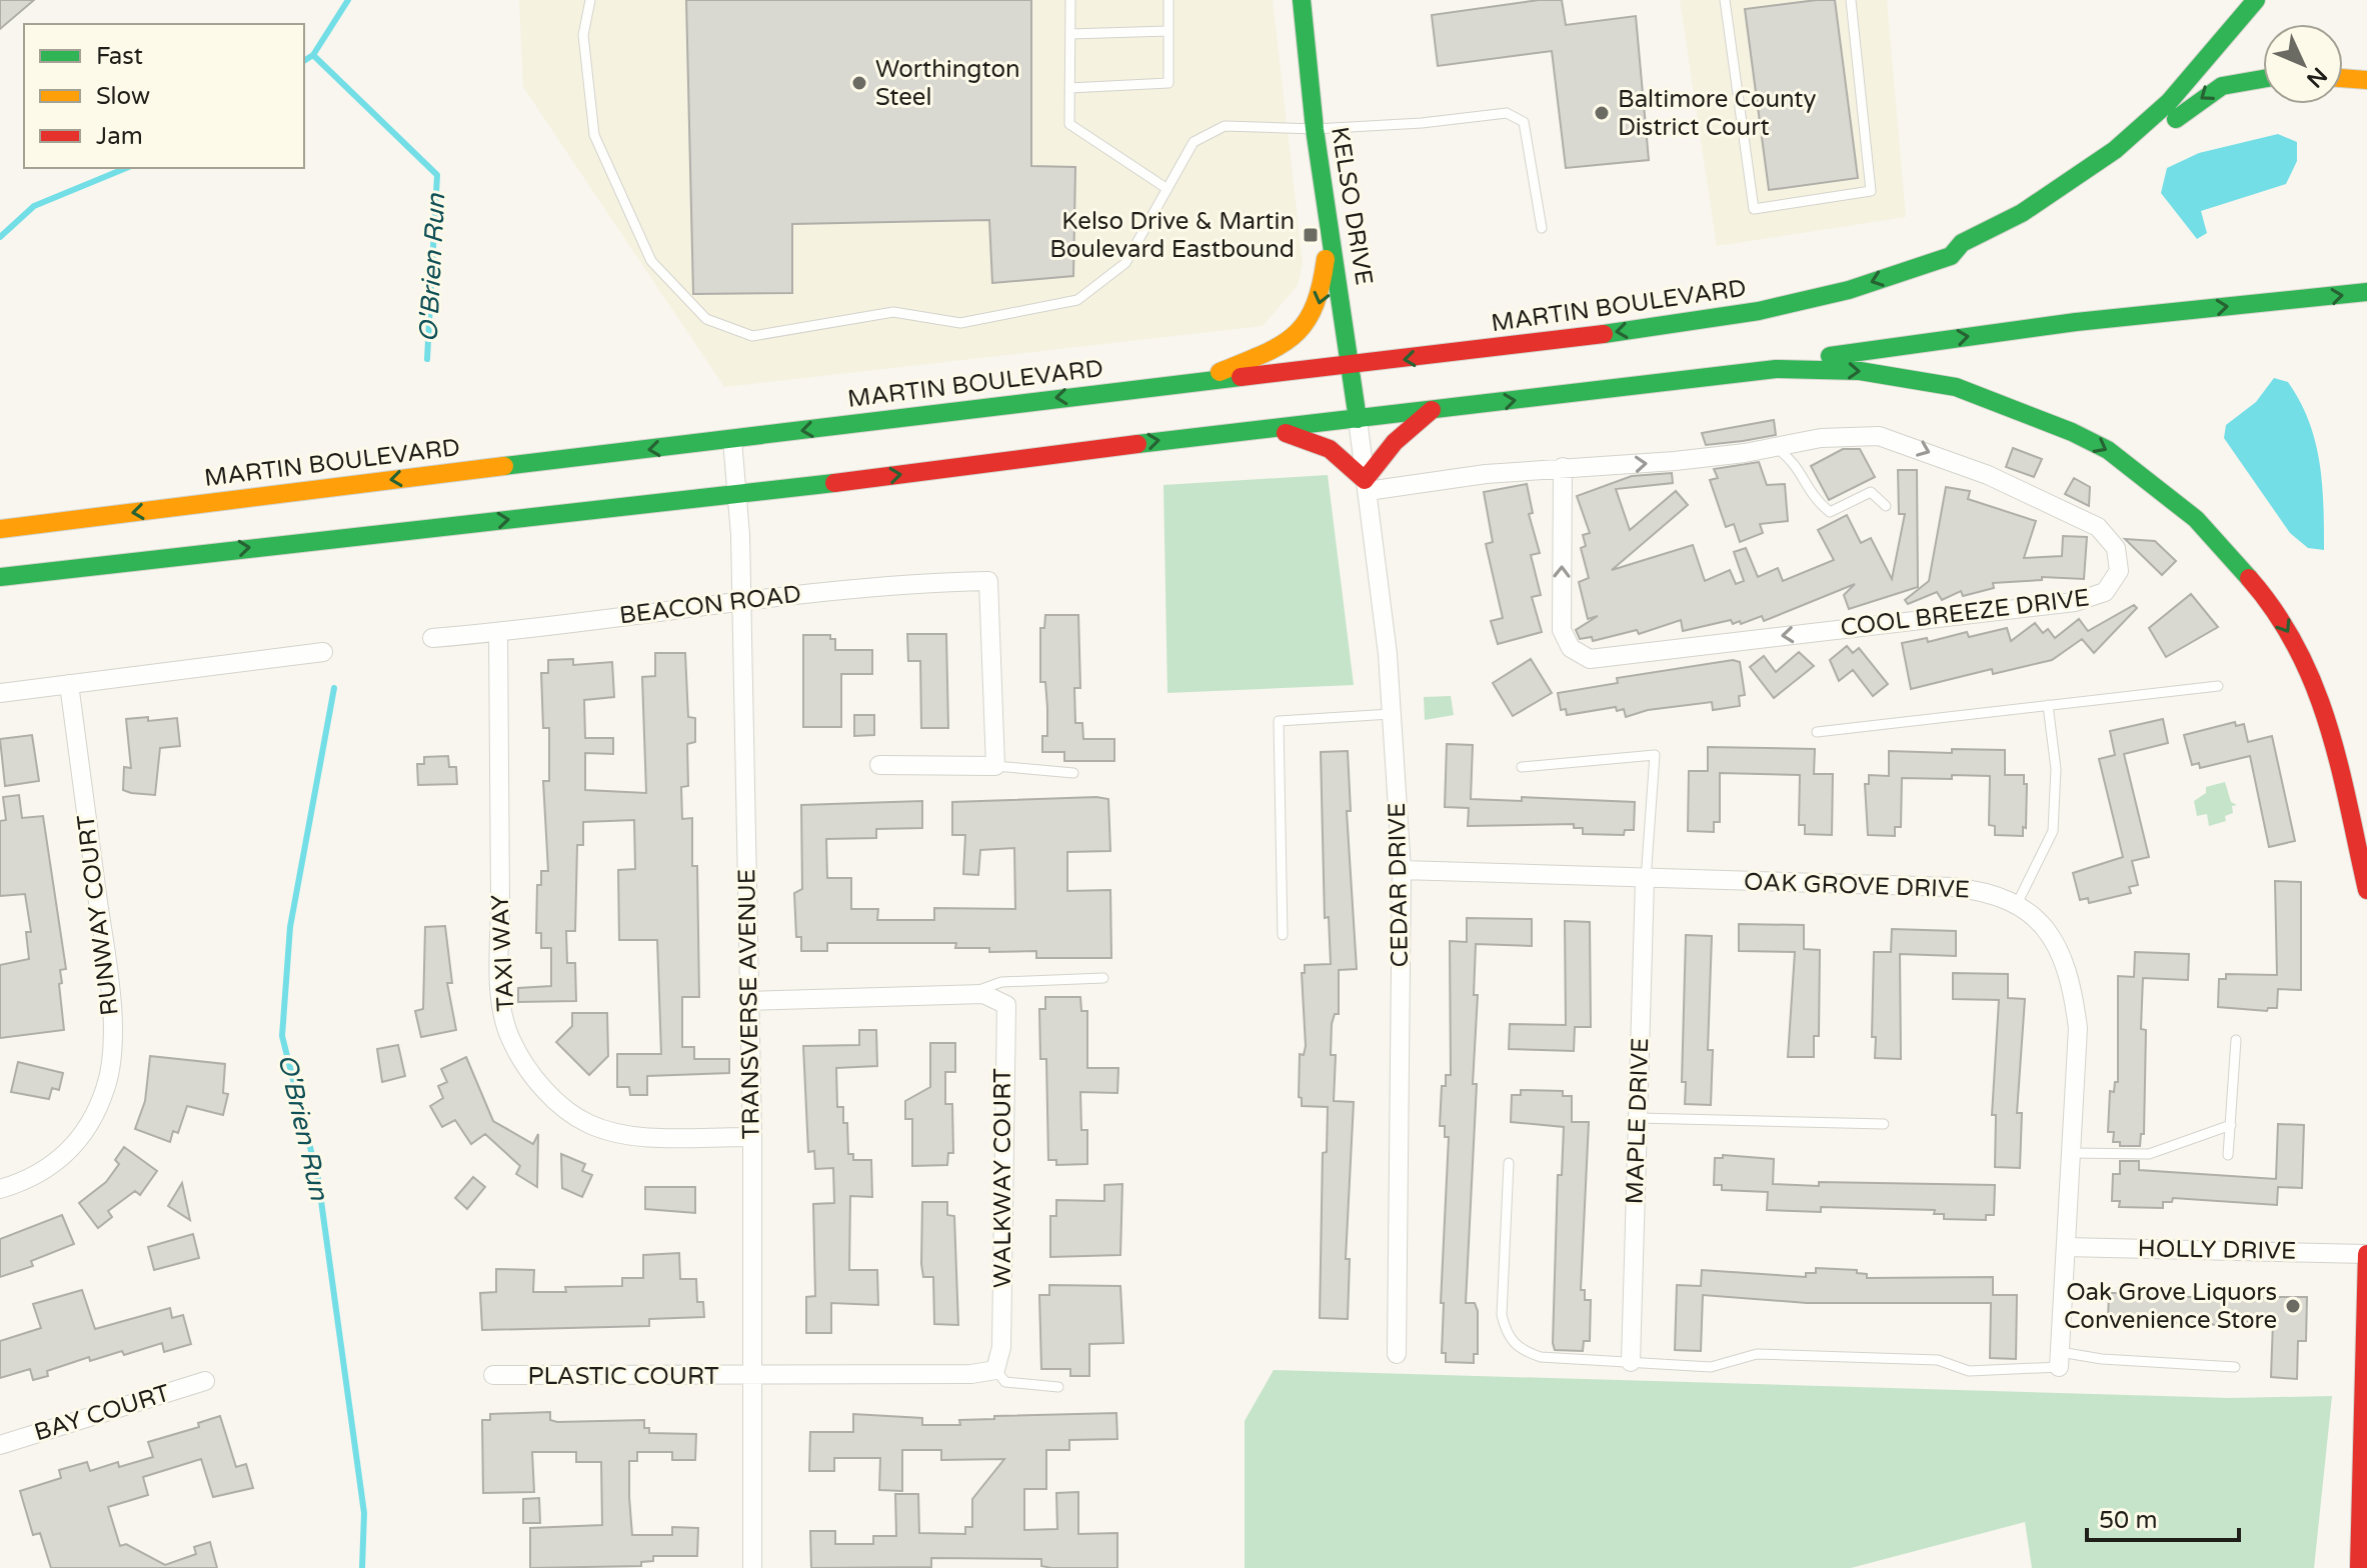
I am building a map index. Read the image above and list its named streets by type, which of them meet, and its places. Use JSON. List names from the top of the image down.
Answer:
{
  "streets": {
    "main road": ["KELSO DRIVE", "MARTIN BOULEVARD"],
    "street": [
      "BEACON ROAD",
      "COOL BREEZE DRIVE",
      "CEDAR DRIVE",
      "OAK GROVE DRIVE",
      "RUNWAY COURT",
      "TAXI WAY",
      "TRANSVERSE AVENUE",
      "MAPLE DRIVE",
      "WALKWAY COURT",
      "HOLLY DRIVE",
      "PLASTIC COURT",
      "BAY COURT"
    ]
  },
  "crossings": [
    ["KELSO DRIVE", "MARTIN BOULEVARD"],
    ["KELSO DRIVE", "CEDAR DRIVE"],
    ["MARTIN BOULEVARD", "TRANSVERSE AVENUE"],
    ["BEACON ROAD", "TAXI WAY"],
    ["BEACON ROAD", "TRANSVERSE AVENUE"],
    ["COOL BREEZE DRIVE", "CEDAR DRIVE"],
    ["CEDAR DRIVE", "OAK GROVE DRIVE"],
    ["OAK GROVE DRIVE", "MAPLE DRIVE"],
    ["OAK GROVE DRIVE", "HOLLY DRIVE"],
    ["TAXI WAY", "TRANSVERSE AVENUE"],
    ["TRANSVERSE AVENUE", "WALKWAY COURT"],
    ["TRANSVERSE AVENUE", "PLASTIC COURT"]
  ],
  "water": ["O'Brien Run"],
  "places": {
    "other": ["Worthington Steel", "Baltimore County District Court", "Oak Grove Liquors Convenience Store"],
    "transit": ["Kelso Drive & Martin Boulevard Eastbound"]
  },
  "legend": ["Fast", "Slow", "Jam"],
  "scale_bar": "50 m",
  "north": "bottom right"
}
